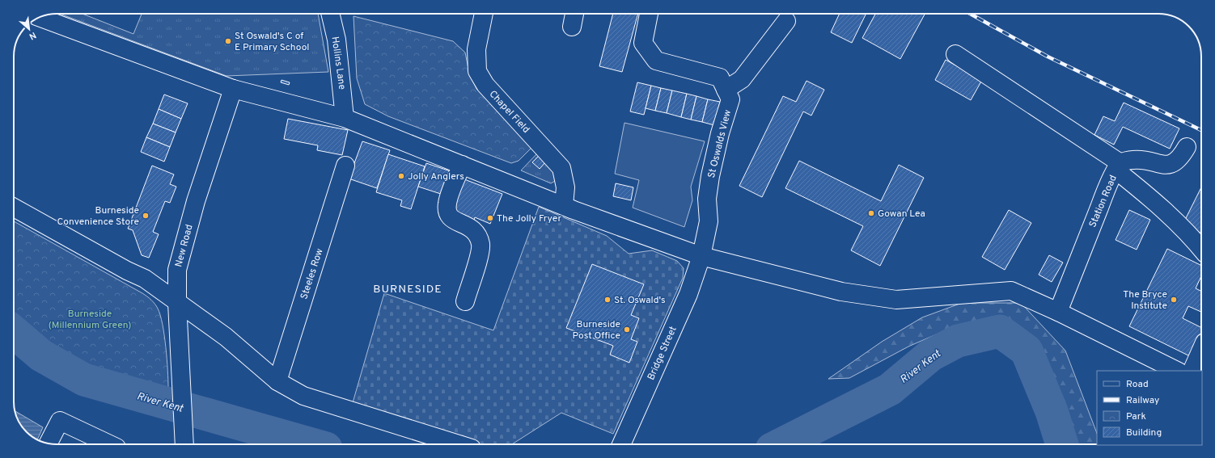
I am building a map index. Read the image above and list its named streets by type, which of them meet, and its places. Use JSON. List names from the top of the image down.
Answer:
{
  "streets": {
    "street": [
      "Hollins Lane",
      "Chapel Field",
      "St Oswalds View",
      "Station Road",
      "New Road",
      "Steeles Row",
      "Bridge Street"
    ]
  },
  "crossings": [
    ["St Oswalds View", "Bridge Street"]
  ],
  "districts": ["BURNESIDE"],
  "water": ["River Kent"],
  "parks": ["Burneside (Millennium Green)"],
  "places": [
    "St Oswald's C of E Primary School",
    "Jolly Anglers",
    "Gowan Lea",
    "Burneside Convenience Store",
    "The Jolly Fryer",
    "St. Oswald's",
    "The Bryce Institute",
    "Burneside Post Office"
  ],
  "legend": [
    "Road",
    "Railway",
    "Park",
    "Building"
  ],
  "north": "bottom right"
}
